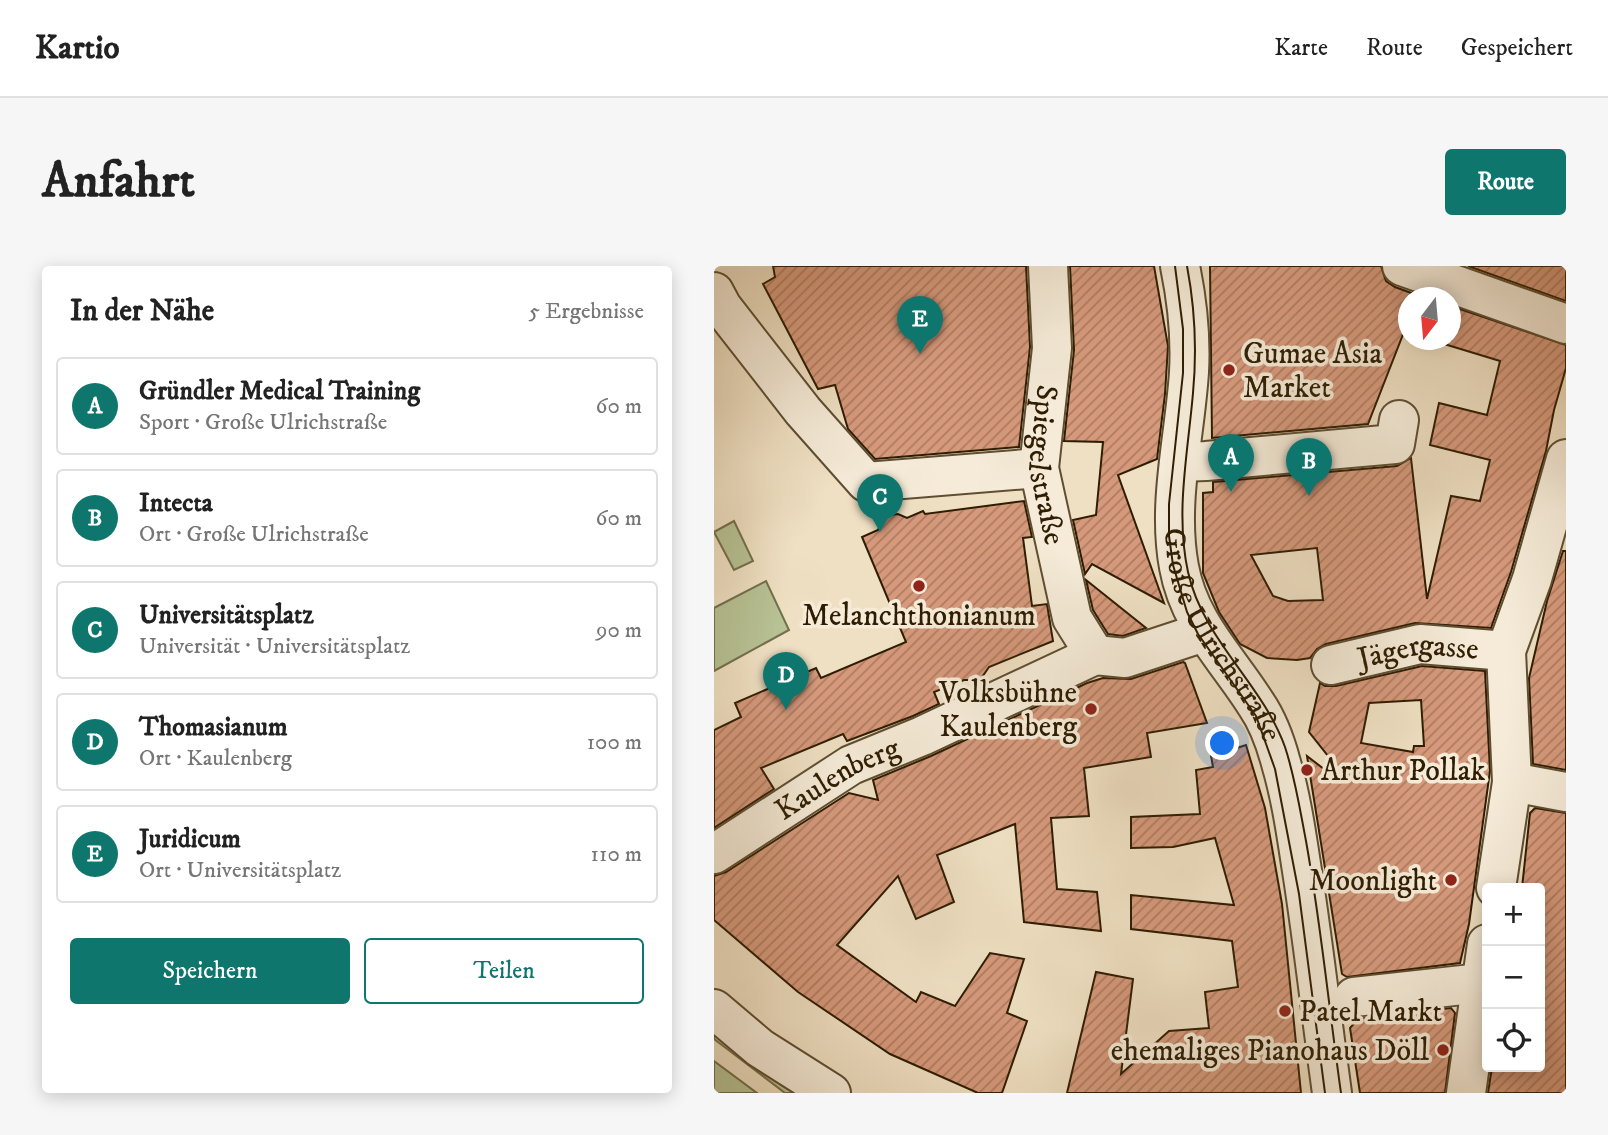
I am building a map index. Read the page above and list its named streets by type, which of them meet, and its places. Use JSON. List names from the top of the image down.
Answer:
{
  "streets": {
    "street": [
      "Spiegelstraße",
      "Große Ulrichstraße",
      "Jägergasse",
      "Kaulenberg"
    ]
  },
  "crossings": [
    ["Spiegelstraße", "Kaulenberg"],
    ["Große Ulrichstraße", "Kaulenberg"]
  ],
  "places": [
    "Gumae Asia Market",
    "Melanchthonianum",
    "Volksbühne Kaulenberg",
    "Arthur Pollak",
    "Moonlight",
    "Patel Markt",
    "ehemaliges Pianohaus Döll"
  ],
  "north": "bottom",
  "page": {
    "header": "Kartio",
    "nav": ["Karte", "Route", "Gespeichert"],
    "buttons": [
      "Route",
      ["Speichern", "Teilen"]
    ],
    "title": "Anfahrt",
    "heading": ["In der Nähe", "5 Ergebnisse"],
    "pins": [
      "E",
      "A",
      "B",
      "C",
      "D"
    ],
    "list": [
      {
        "mark": "A",
        "name": "Gründler Medical Training",
        "note": "Sport · Große Ulrichstraße",
        "value": "60 m"
      },
      {
        "mark": "B",
        "name": "Intecta",
        "note": "Ort · Große Ulrichstraße",
        "value": "60 m"
      },
      {
        "mark": "C",
        "name": "Universitätsplatz",
        "note": "Universität · Universitätsplatz",
        "value": "90 m"
      },
      {
        "mark": "D",
        "name": "Thomasianum",
        "note": "Ort · Kaulenberg",
        "value": "100 m"
      },
      {
        "mark": "E",
        "name": "Juridicum",
        "note": "Ort · Universitätsplatz",
        "value": "110 m"
      }
    ],
    "map_buttons": ["+", "−"]
  }
}
